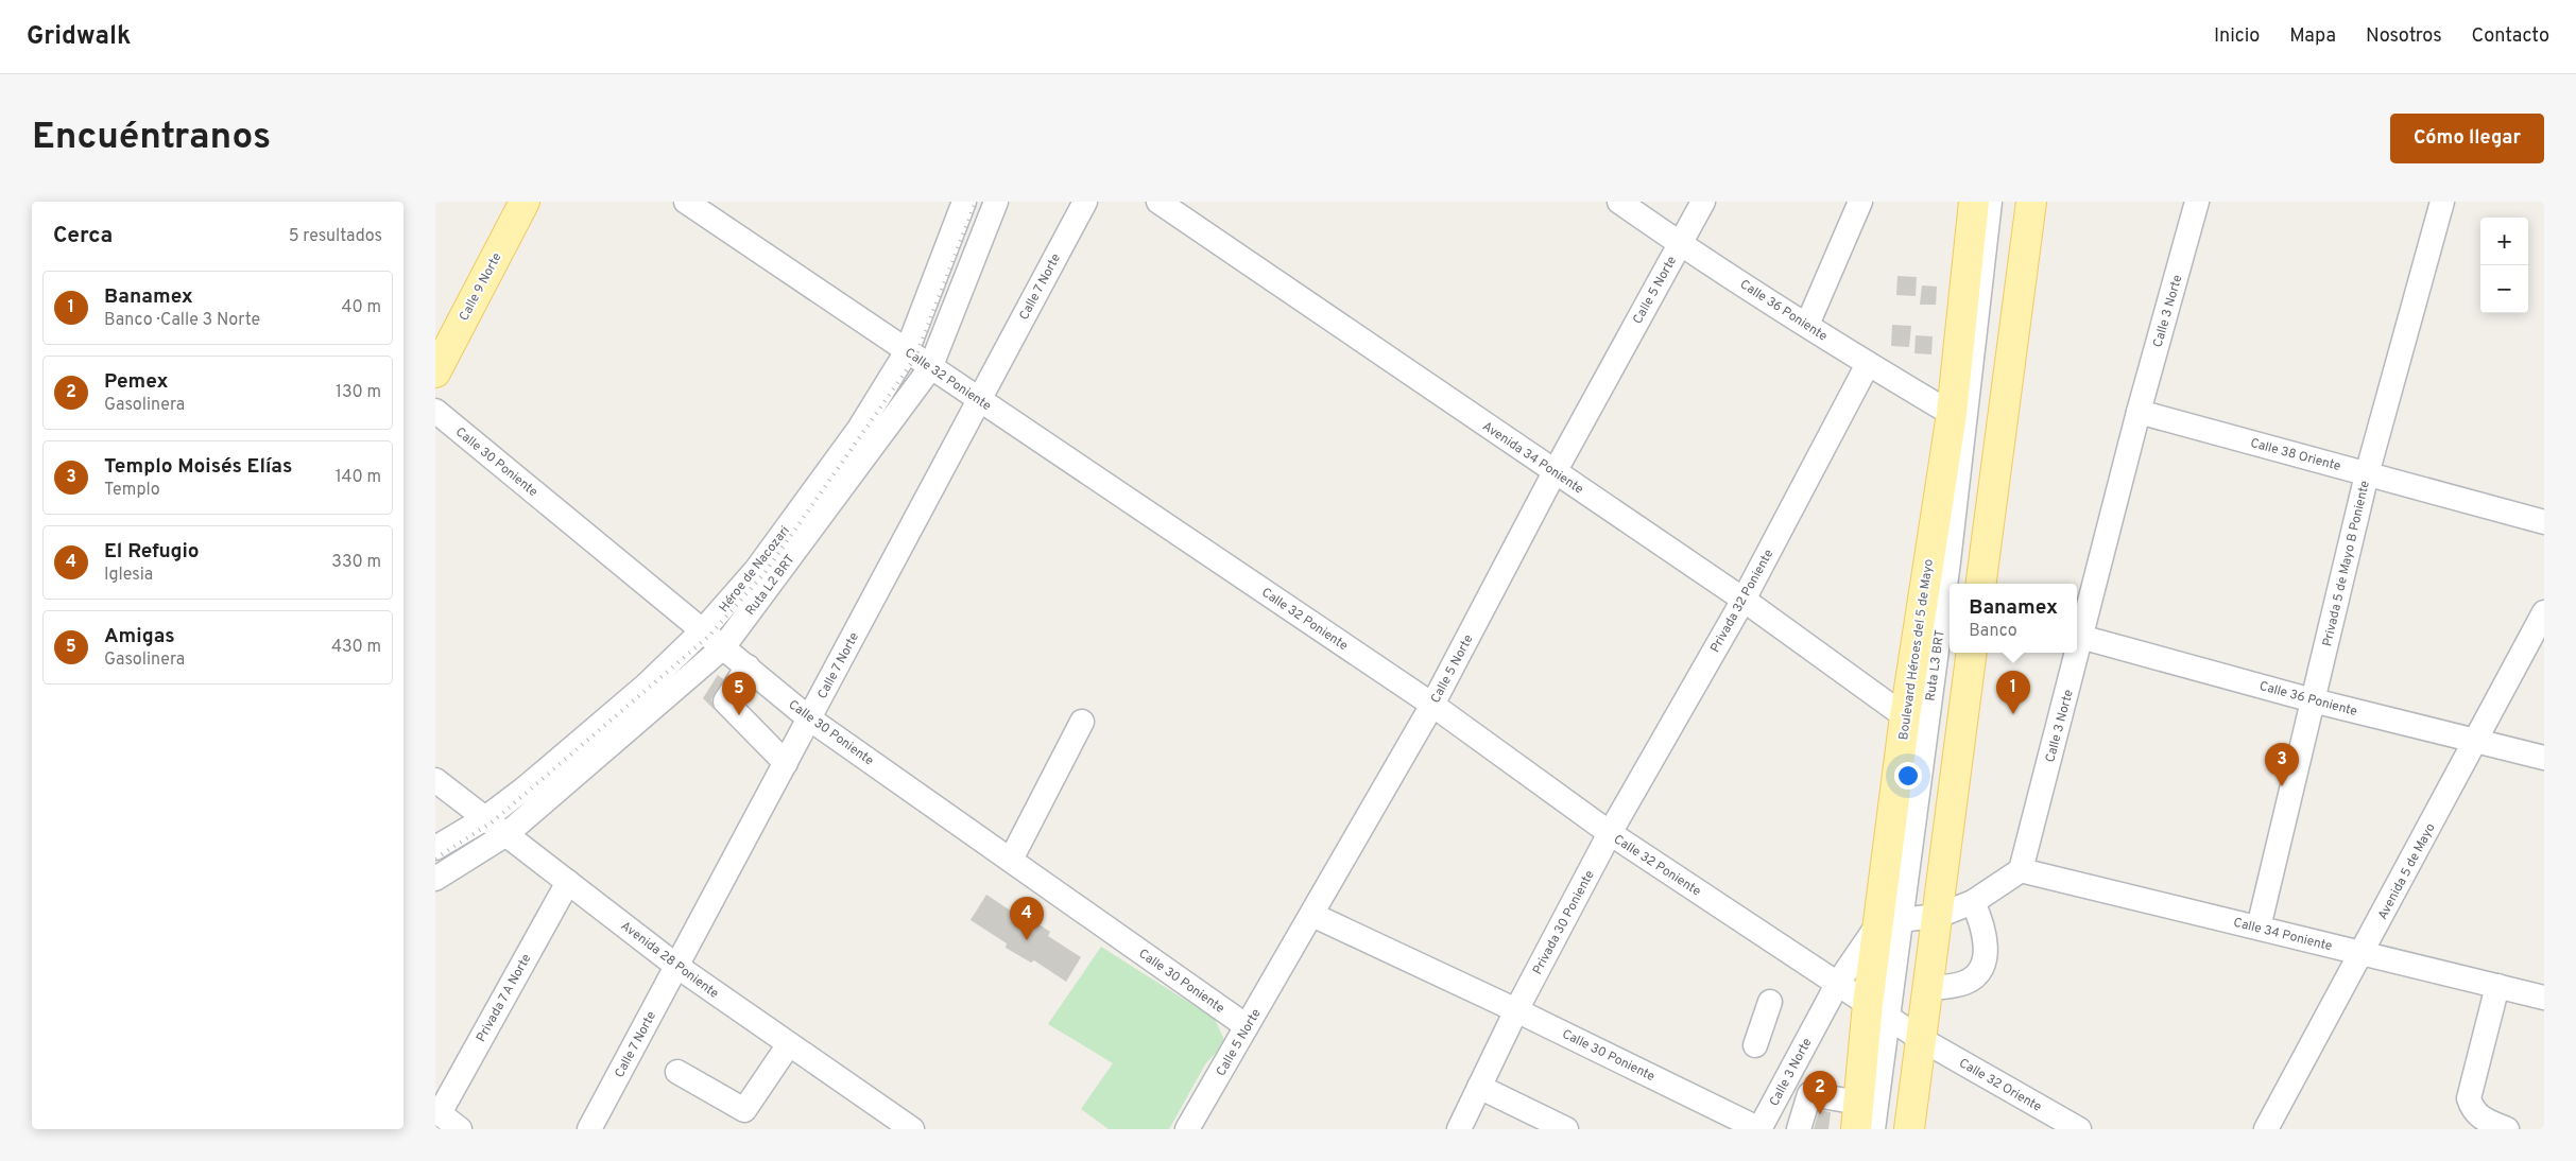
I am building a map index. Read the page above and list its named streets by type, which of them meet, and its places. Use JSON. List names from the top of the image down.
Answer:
{
  "streets": {
    "main road": ["Calle 9 Norte", "Boulevard Héroes del 5 de Mayo"],
    "street": [
      "Calle 7 Norte",
      "Calle 5 Norte",
      "Calle 36 Poniente",
      "Calle 3 Norte",
      "Calle 32 Poniente",
      "Calle 38 Oriente",
      "Avenida 34 Poniente",
      "Calle 30 Poniente",
      "Privada 5 de Mayo B Poniente",
      "Héroe de Nacozari",
      "Ruta L2 BRT",
      "Privada 32 Poniente",
      "Ruta L3 BRT",
      "Avenida 5 de Mayo",
      "Privada 30 Poniente",
      "Calle 34 Poniente",
      "Avenida 28 Poniente",
      "Privada 7 A Norte",
      "Calle 32 Oriente"
    ]
  },
  "crossings": [
    ["Calle 7 Norte", "Calle 32 Poniente"],
    ["Calle 7 Norte", "Calle 30 Poniente"],
    ["Calle 7 Norte", "Avenida 28 Poniente"],
    ["Calle 5 Norte", "Calle 36 Poniente"],
    ["Calle 5 Norte", "Calle 32 Poniente"],
    ["Calle 5 Norte", "Avenida 34 Poniente"],
    ["Calle 5 Norte", "Calle 30 Poniente"],
    ["Calle 36 Poniente", "Calle 3 Norte"],
    ["Calle 36 Poniente", "Privada 5 de Mayo B Poniente"],
    ["Calle 36 Poniente", "Privada 32 Poniente"],
    ["Calle 36 Poniente", "Boulevard Héroes del 5 de Mayo"],
    ["Calle 36 Poniente", "Avenida 5 de Mayo"],
    ["Calle 3 Norte", "Calle 32 Poniente"],
    ["Calle 3 Norte", "Calle 38 Oriente"],
    ["Calle 3 Norte", "Calle 30 Poniente"],
    ["Calle 3 Norte", "Boulevard Héroes del 5 de Mayo"],
    ["Calle 3 Norte", "Ruta L3 BRT"],
    ["Calle 3 Norte", "Calle 34 Poniente"],
    ["Calle 32 Poniente", "Héroe de Nacozari"],
    ["Calle 32 Poniente", "Ruta L2 BRT"],
    ["Calle 32 Poniente", "Privada 32 Poniente"],
    ["Calle 32 Poniente", "Boulevard Héroes del 5 de Mayo"],
    ["Calle 32 Poniente", "Ruta L3 BRT"],
    ["Calle 32 Poniente", "Privada 30 Poniente"],
    ["Calle 32 Poniente", "Calle 32 Oriente"],
    ["Calle 38 Oriente", "Privada 5 de Mayo B Poniente"],
    ["Avenida 34 Poniente", "Privada 32 Poniente"],
    ["Avenida 34 Poniente", "Boulevard Héroes del 5 de Mayo"],
    ["Calle 30 Poniente", "Héroe de Nacozari"],
    ["Calle 30 Poniente", "Ruta L2 BRT"],
    ["Calle 30 Poniente", "Privada 30 Poniente"],
    ["Privada 5 de Mayo B Poniente", "Calle 34 Poniente"],
    ["Héroe de Nacozari", "Avenida 28 Poniente"],
    ["Ruta L2 BRT", "Avenida 28 Poniente"],
    ["Privada 32 Poniente", "Privada 30 Poniente"],
    ["Boulevard Héroes del 5 de Mayo", "Ruta L3 BRT"],
    ["Ruta L3 BRT", "Calle 32 Oriente"],
    ["Avenida 5 de Mayo", "Calle 34 Poniente"],
    ["Avenida 28 Poniente", "Privada 7 A Norte"]
  ],
  "page": {
    "header": "Gridwalk",
    "nav": [
      "Inicio",
      "Mapa",
      "Nosotros",
      "Contacto"
    ],
    "buttons": "Cómo llegar",
    "title": "Encuéntranos",
    "heading": ["Cerca", "5 resultados"],
    "map_buttons": ["+", "−"],
    "list": [
      {
        "mark": "1",
        "name": "Banamex",
        "note": "Banco · Calle 3 Norte",
        "value": "40 m"
      },
      {
        "mark": "2",
        "name": "Pemex",
        "note": "Gasolinera",
        "value": "130 m"
      },
      {
        "mark": "3",
        "name": "Templo Moisés Elías",
        "note": "Templo",
        "value": "140 m"
      },
      {
        "mark": "4",
        "name": "El Refugio",
        "note": "Iglesia",
        "value": "330 m"
      },
      {
        "mark": "5",
        "name": "Amigas",
        "note": "Gasolinera",
        "value": "430 m"
      }
    ],
    "popup": ["Banamex", "Banco"],
    "pins": [
      "1",
      "5",
      "3",
      "4",
      "2"
    ]
  }
}
